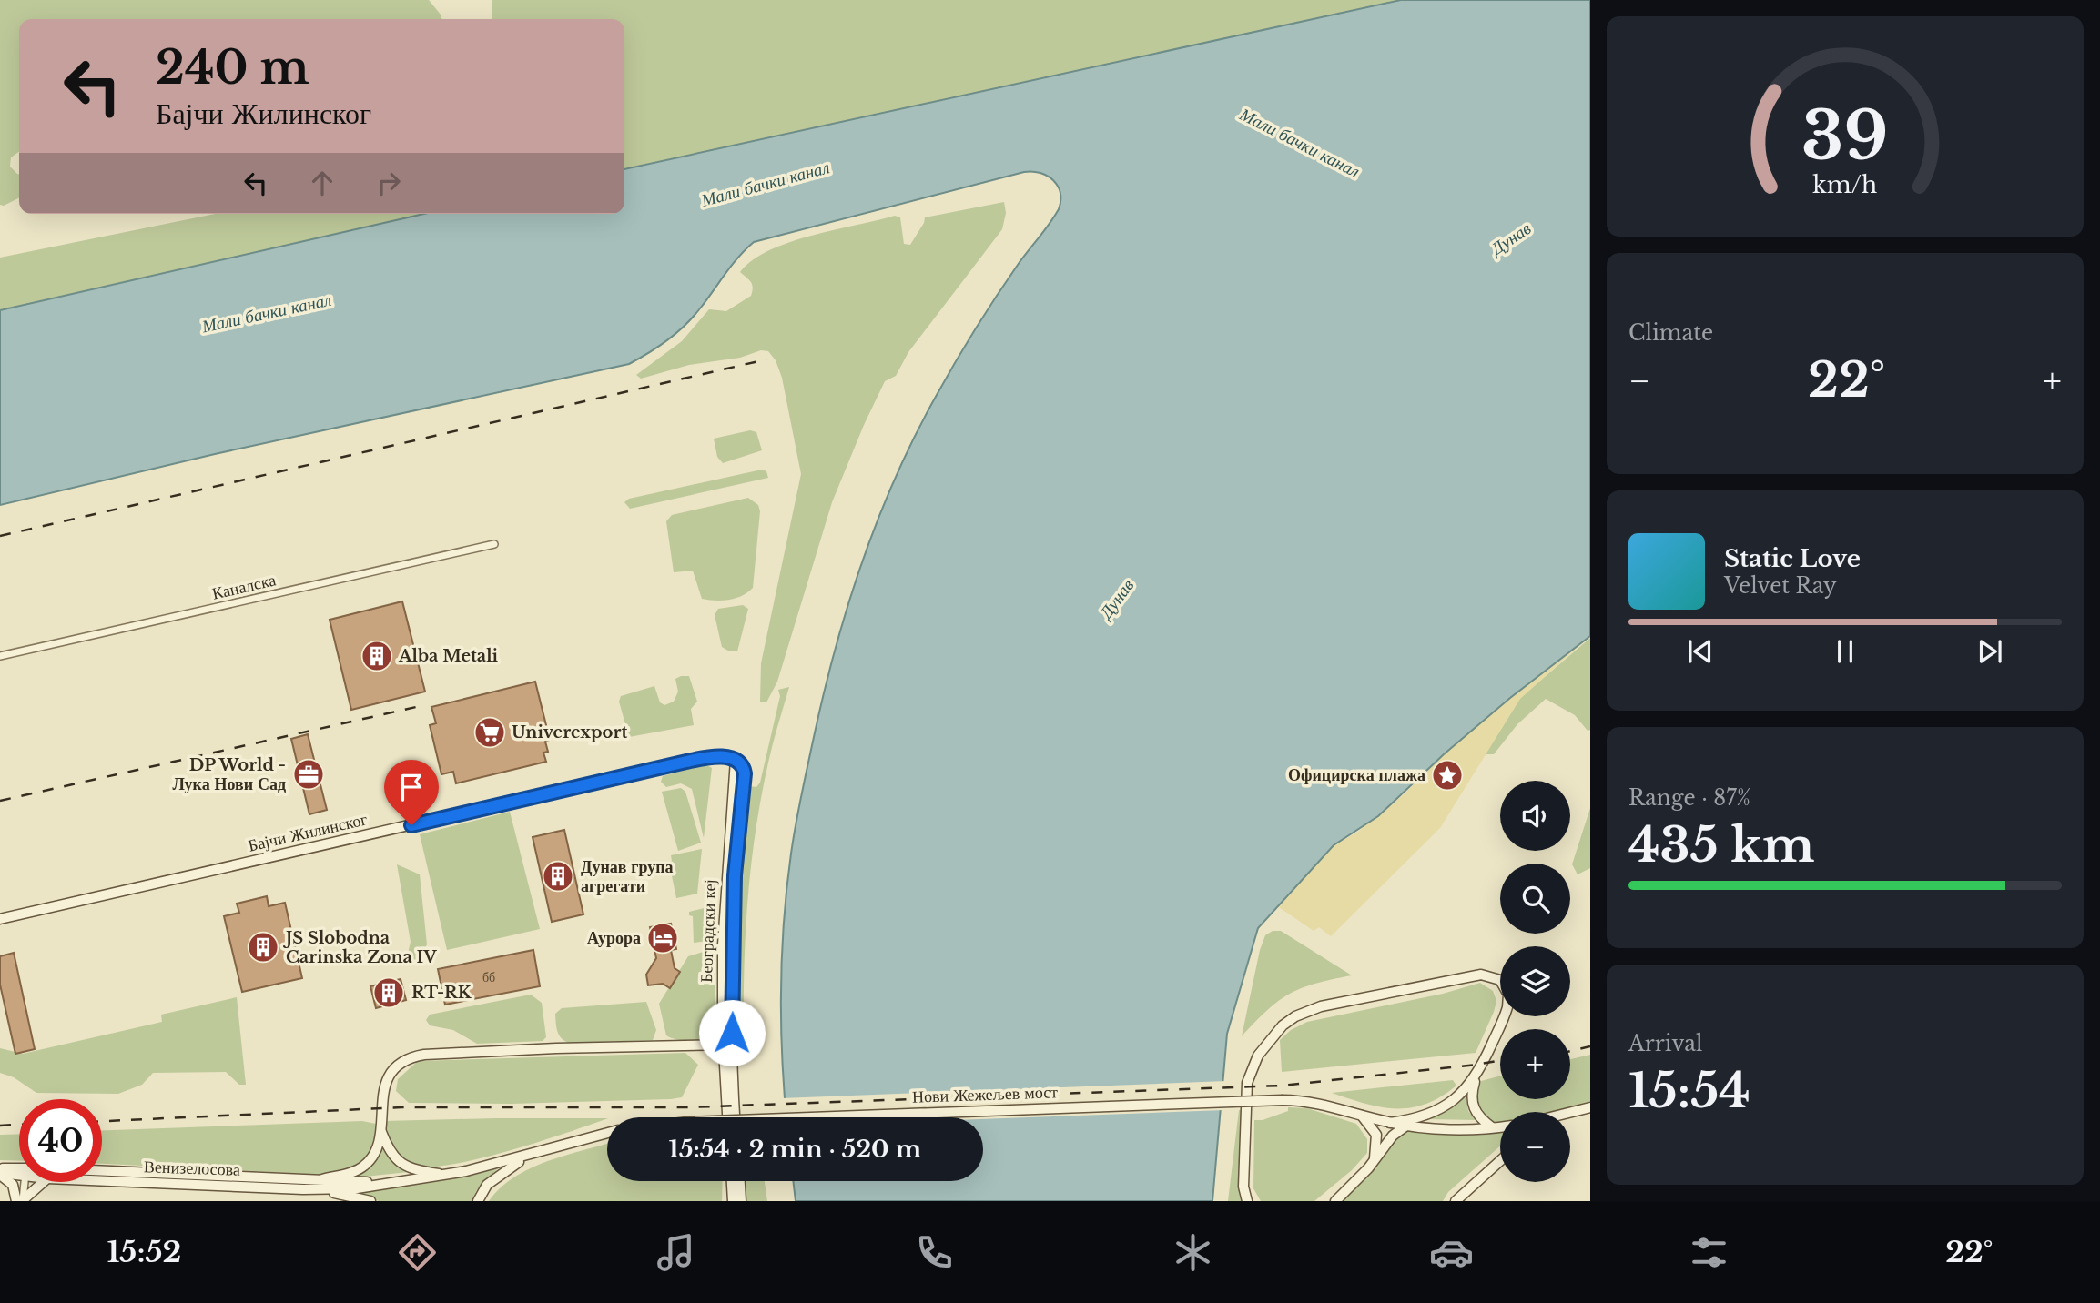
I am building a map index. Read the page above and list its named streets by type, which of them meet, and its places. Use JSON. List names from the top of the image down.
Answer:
{
  "streets": {
    "main road": [
      "Бајчи Жилинског",
      "Београдски кеј",
      "Нови Жежељев мост",
      "Венизелосова"
    ],
    "street": ["Каналска"]
  },
  "crossings": [
    ["Бајчи Жилинског", "Београдски кеј"]
  ],
  "water": ["Мали бачки канал", "Дунав"],
  "places": {
    "building": [
      "Alba Metali",
      "Дунав група агрегати",
      "JS Slobodna Carinska Zona IV",
      "RT-RK"
    ],
    "supermarket": ["Univerexport"],
    "office": ["DP World - Лука Нови Сад"],
    "place": ["Официрска плажа"],
    "hotel": ["Аурора"]
  },
  "house_numbers": ["бб"],
  "page": {
    "turn": ["240 m", "Бајчи Жилинског"],
    "tile": [
      "Climate",
      ["Range · 87%", "435 km"],
      ["Arrival", "15:54"]
    ],
    "heat": ["−", "22°", "+"],
    "song": ["Static Love", "Velvet Ray"],
    "map_buttons": ["+", "−"],
    "limit": "40",
    "trip": "15:54 · 2 min · 520 m",
    "tabs": ["15:52", "22°"],
    "gauge": ["39", "km/h"]
  }
}
